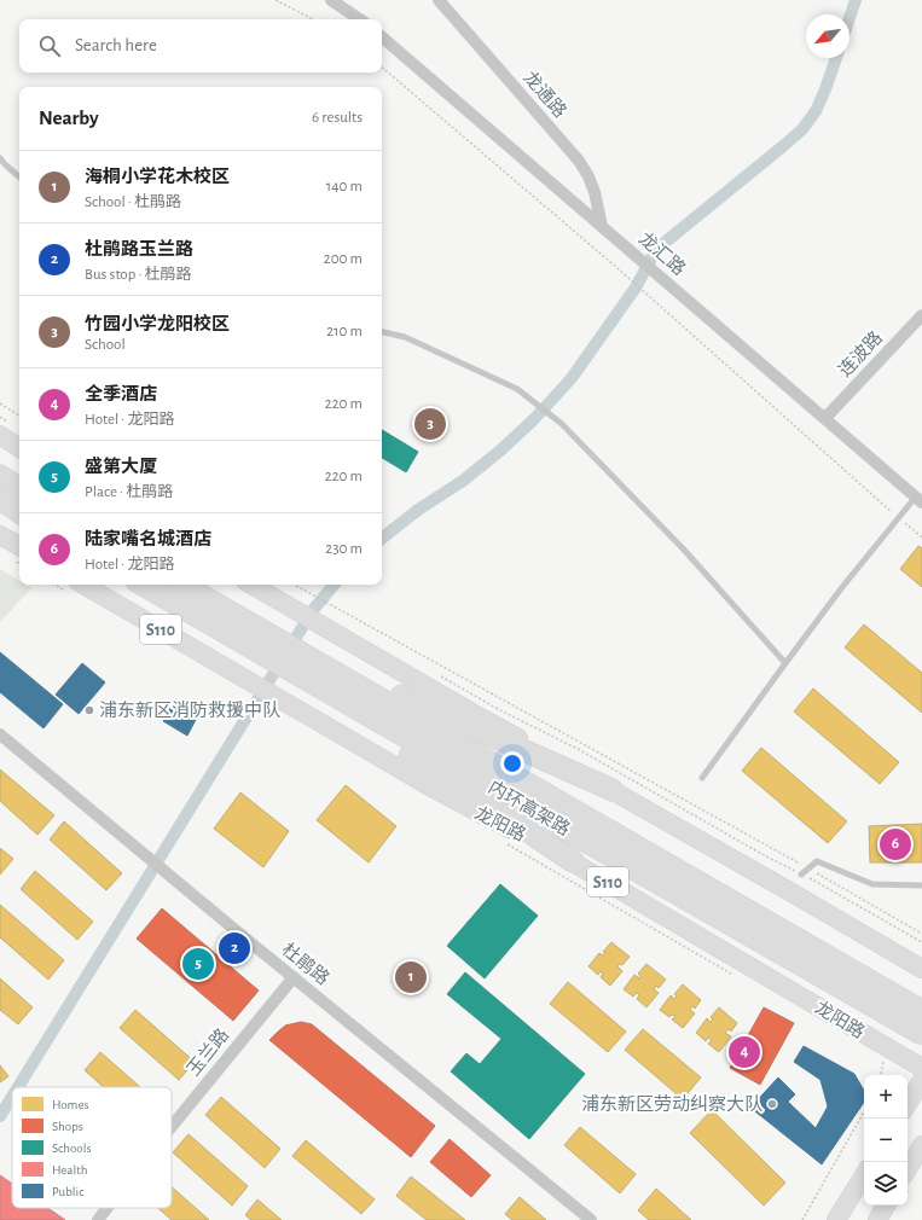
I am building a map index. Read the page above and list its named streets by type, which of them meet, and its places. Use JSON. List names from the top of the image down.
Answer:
{
  "streets": {
    "highway": ["内环高架路"],
    "main road": ["S110", "龙阳路"],
    "street": [
      "龙通路",
      "龙汇路",
      "连波路",
      "杜鹃路",
      "玉兰路"
    ]
  },
  "crossings": [
    ["龙通路", "龙汇路"],
    ["龙汇路", "连波路"],
    ["S110", "内环高架路"],
    ["杜鹃路", "玉兰路"]
  ],
  "places": ["浦东新区消防救援中队", "浦东新区劳动纠察大队"],
  "legend": [
    "Homes",
    "Shops",
    "Schools",
    "Health",
    "Public"
  ],
  "north": "bottom left",
  "page": {
    "search": "Search here",
    "heading": ["Nearby", "6 results"],
    "list": [
      {
        "mark": "1",
        "name": "海桐小学花木校区",
        "note": "School · 杜鹃路",
        "value": "140 m"
      },
      {
        "mark": "2",
        "name": "杜鹃路玉兰路",
        "note": "Bus stop · 杜鹃路",
        "value": "200 m"
      },
      {
        "mark": "3",
        "name": "竹园小学龙阳校区",
        "note": "School",
        "value": "210 m"
      },
      {
        "mark": "4",
        "name": "全季酒店",
        "note": "Hotel · 龙阳路",
        "value": "220 m"
      },
      {
        "mark": "5",
        "name": "盛第大厦",
        "note": "Place · 杜鹃路",
        "value": "220 m"
      },
      {
        "mark": "6",
        "name": "陆家嘴名城酒店",
        "note": "Hotel · 龙阳路",
        "value": "230 m"
      }
    ],
    "pins": [
      "3",
      "6",
      "2",
      "5",
      "1",
      "4"
    ],
    "map_buttons": ["+", "−"]
  }
}
